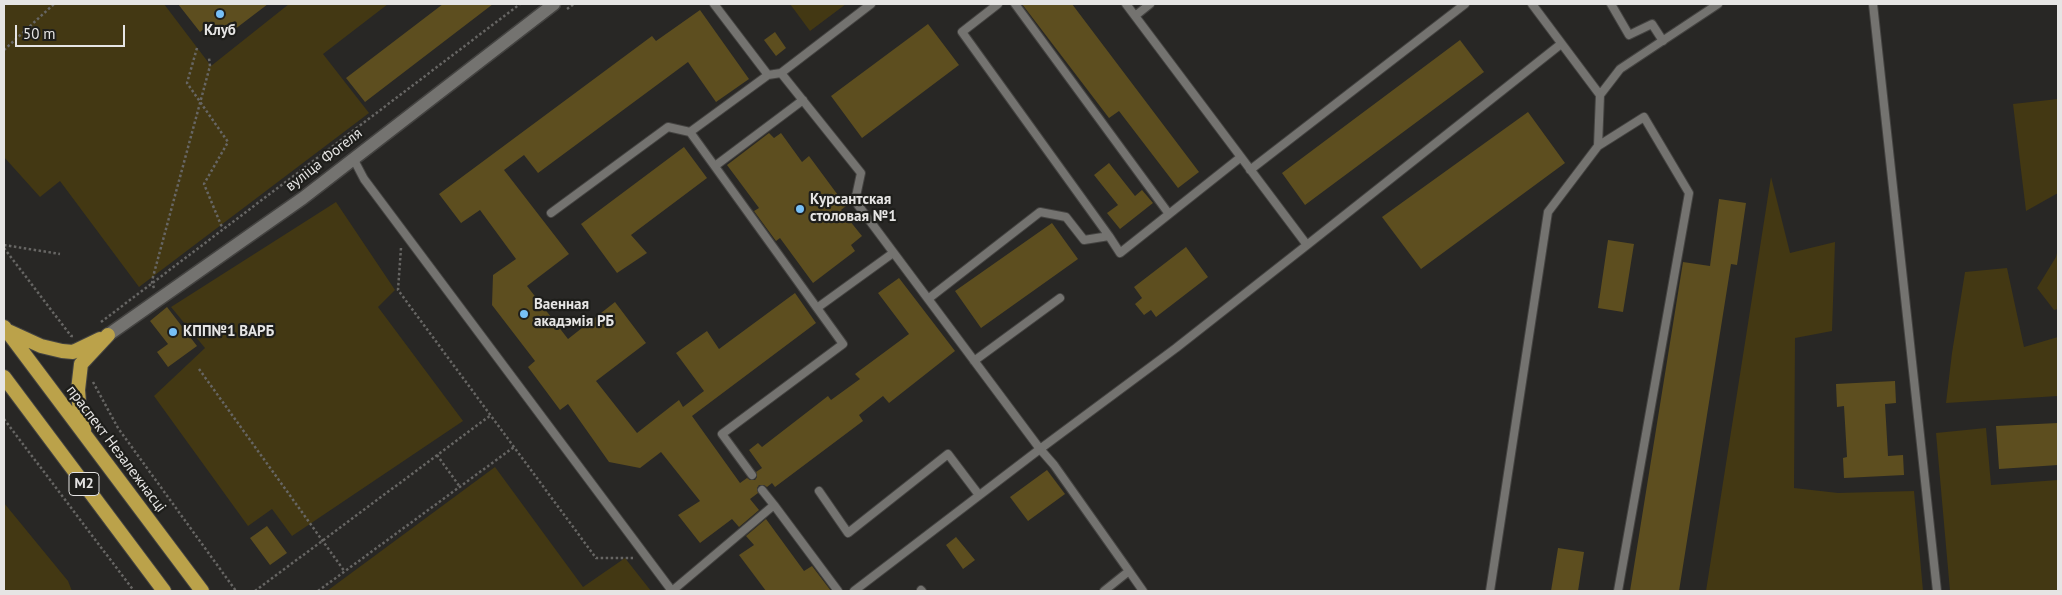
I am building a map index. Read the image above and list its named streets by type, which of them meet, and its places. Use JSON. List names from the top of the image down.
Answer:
{
  "streets": {
    "highway": ["праспект Незалежнасці", "М2"],
    "street": ["вуліца Фогеля"]
  },
  "places": [
    "Клуб",
    "Курсантская столовая №1",
    "Ваенная акадэмія РБ",
    "КПП№1 ВАРБ"
  ],
  "scale_bar": "50 m"
}
